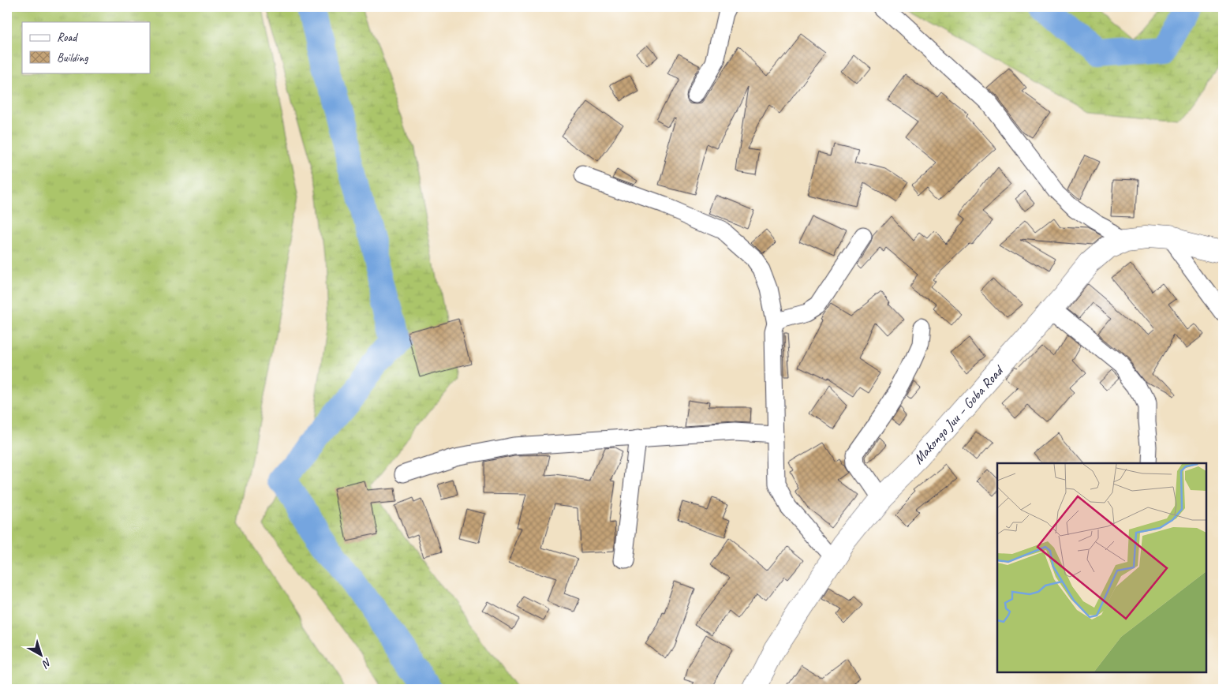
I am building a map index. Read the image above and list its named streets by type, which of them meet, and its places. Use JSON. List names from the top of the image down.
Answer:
{
  "streets": {
    "street": ["Makongo Juu – Goba Road"]
  },
  "legend": ["Road", "Building"],
  "north": "bottom right"
}
